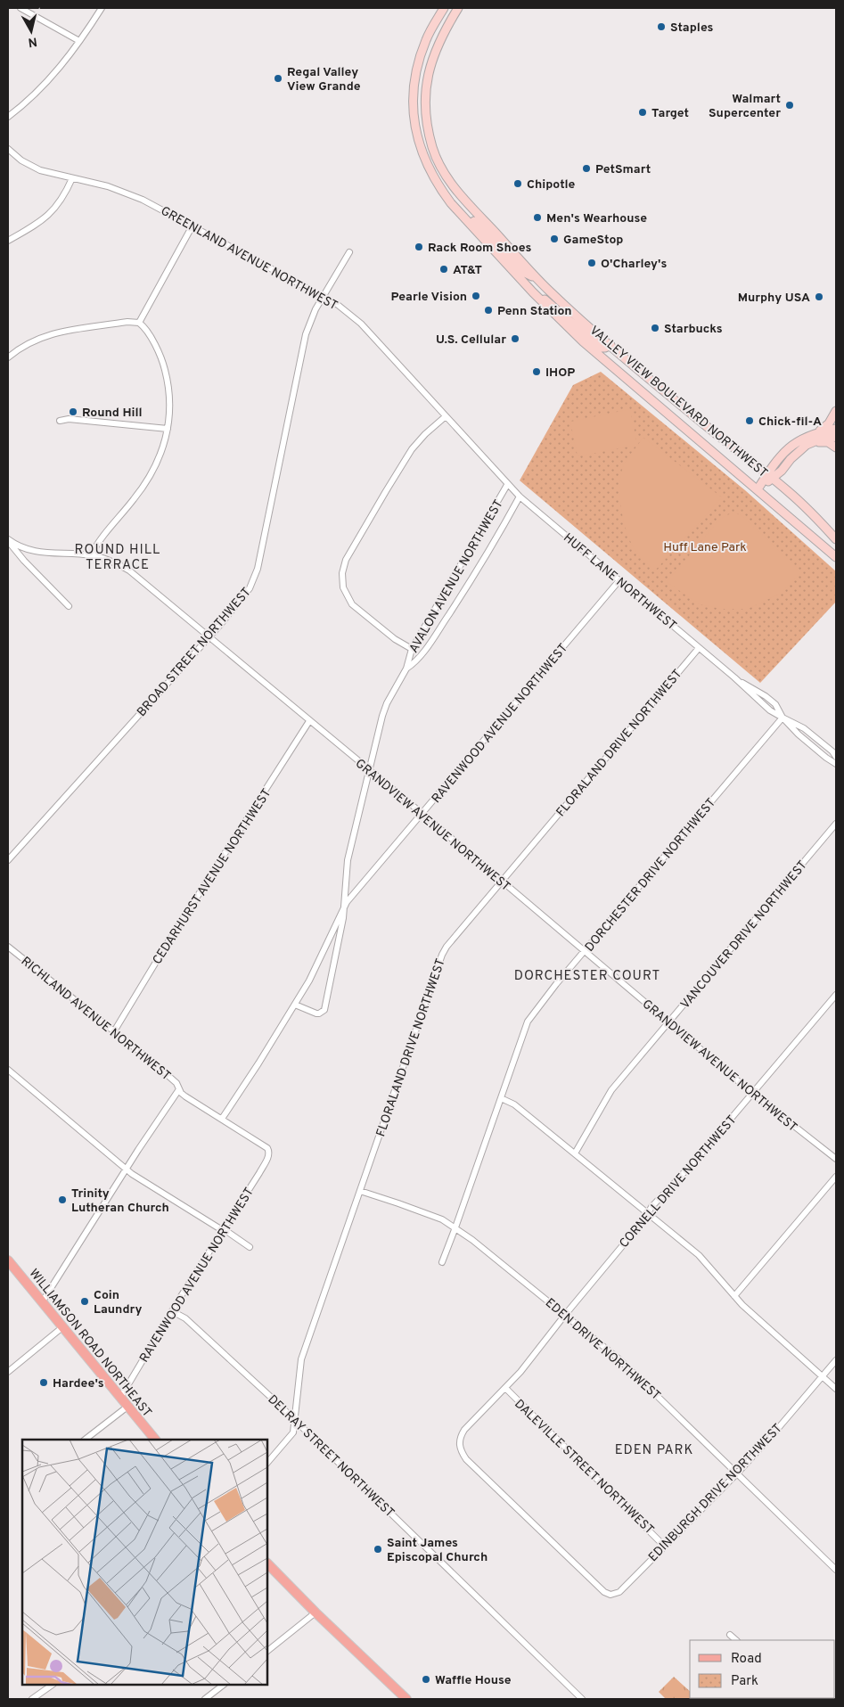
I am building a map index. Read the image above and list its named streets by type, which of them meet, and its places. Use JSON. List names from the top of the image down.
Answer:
{
  "streets": {
    "main road": ["VALLEY VIEW BOULEVARD NORTHWEST", "WILLIAMSON ROAD NORTHEAST"],
    "street": [
      "GREENLAND AVENUE NORTHWEST",
      "AVALON AVENUE NORTHWEST",
      "HUFF LANE NORTHWEST",
      "BROAD STREET NORTHWEST",
      "RAVENWOOD AVENUE NORTHWEST",
      "FLORALAND DRIVE NORTHWEST",
      "GRANDVIEW AVENUE NORTHWEST",
      "DORCHESTER DRIVE NORTHWEST",
      "CEDARHURST AVENUE NORTHWEST",
      "VANCOUVER DRIVE NORTHWEST",
      "RICHLAND AVENUE NORTHWEST",
      "CORNELL DRIVE NORTHWEST",
      "EDEN DRIVE NORTHWEST",
      "DELRAY STREET NORTHWEST",
      "DALEVILLE STREET NORTHWEST",
      "EDINBURGH DRIVE NORTHWEST"
    ]
  },
  "crossings": [
    ["GREENLAND AVENUE NORTHWEST", "AVALON AVENUE NORTHWEST"],
    ["GREENLAND AVENUE NORTHWEST", "HUFF LANE NORTHWEST"],
    ["GREENLAND AVENUE NORTHWEST", "BROAD STREET NORTHWEST"],
    ["AVALON AVENUE NORTHWEST", "HUFF LANE NORTHWEST"],
    ["AVALON AVENUE NORTHWEST", "RAVENWOOD AVENUE NORTHWEST"],
    ["AVALON AVENUE NORTHWEST", "GRANDVIEW AVENUE NORTHWEST"],
    ["HUFF LANE NORTHWEST", "RAVENWOOD AVENUE NORTHWEST"],
    ["HUFF LANE NORTHWEST", "FLORALAND DRIVE NORTHWEST"],
    ["HUFF LANE NORTHWEST", "DORCHESTER DRIVE NORTHWEST"],
    ["BROAD STREET NORTHWEST", "GRANDVIEW AVENUE NORTHWEST"],
    ["RAVENWOOD AVENUE NORTHWEST", "GRANDVIEW AVENUE NORTHWEST"],
    ["RAVENWOOD AVENUE NORTHWEST", "RICHLAND AVENUE NORTHWEST"],
    ["RAVENWOOD AVENUE NORTHWEST", "WILLIAMSON ROAD NORTHEAST"],
    ["RAVENWOOD AVENUE NORTHWEST", "DELRAY STREET NORTHWEST"],
    ["FLORALAND DRIVE NORTHWEST", "GRANDVIEW AVENUE NORTHWEST"],
    ["FLORALAND DRIVE NORTHWEST", "EDEN DRIVE NORTHWEST"],
    ["FLORALAND DRIVE NORTHWEST", "DELRAY STREET NORTHWEST"],
    ["GRANDVIEW AVENUE NORTHWEST", "DORCHESTER DRIVE NORTHWEST"],
    ["GRANDVIEW AVENUE NORTHWEST", "CEDARHURST AVENUE NORTHWEST"],
    ["GRANDVIEW AVENUE NORTHWEST", "VANCOUVER DRIVE NORTHWEST"],
    ["GRANDVIEW AVENUE NORTHWEST", "CORNELL DRIVE NORTHWEST"],
    ["DORCHESTER DRIVE NORTHWEST", "EDEN DRIVE NORTHWEST"],
    ["CEDARHURST AVENUE NORTHWEST", "RICHLAND AVENUE NORTHWEST"],
    ["CORNELL DRIVE NORTHWEST", "EDEN DRIVE NORTHWEST"],
    ["CORNELL DRIVE NORTHWEST", "DALEVILLE STREET NORTHWEST"],
    ["CORNELL DRIVE NORTHWEST", "EDINBURGH DRIVE NORTHWEST"],
    ["EDEN DRIVE NORTHWEST", "EDINBURGH DRIVE NORTHWEST"],
    ["DALEVILLE STREET NORTHWEST", "EDINBURGH DRIVE NORTHWEST"]
  ],
  "districts": ["ROUND HILL TERRACE", "DORCHESTER COURT", "EDEN PARK"],
  "parks": ["Huff Lane Park"],
  "places": [
    "Staples",
    "Regal Valley View Grande",
    "Walmart Supercenter",
    "Target",
    "PetSmart",
    "Chipotle",
    "Men's Wearhouse",
    "GameStop",
    "Rack Room Shoes",
    "O'Charley's",
    "AT&T",
    "Pearle Vision",
    "Murphy USA",
    "Penn Station",
    "Starbucks",
    "U.S. Cellular",
    "IHOP",
    "Round Hill",
    "Chick-fil-A",
    "Trinity Lutheran Church",
    "Coin Laundry",
    "Hardee's",
    "Saint James Episcopal Church",
    "Waffle House"
  ],
  "legend": ["Road", "Park"],
  "north": "bottom"
}
